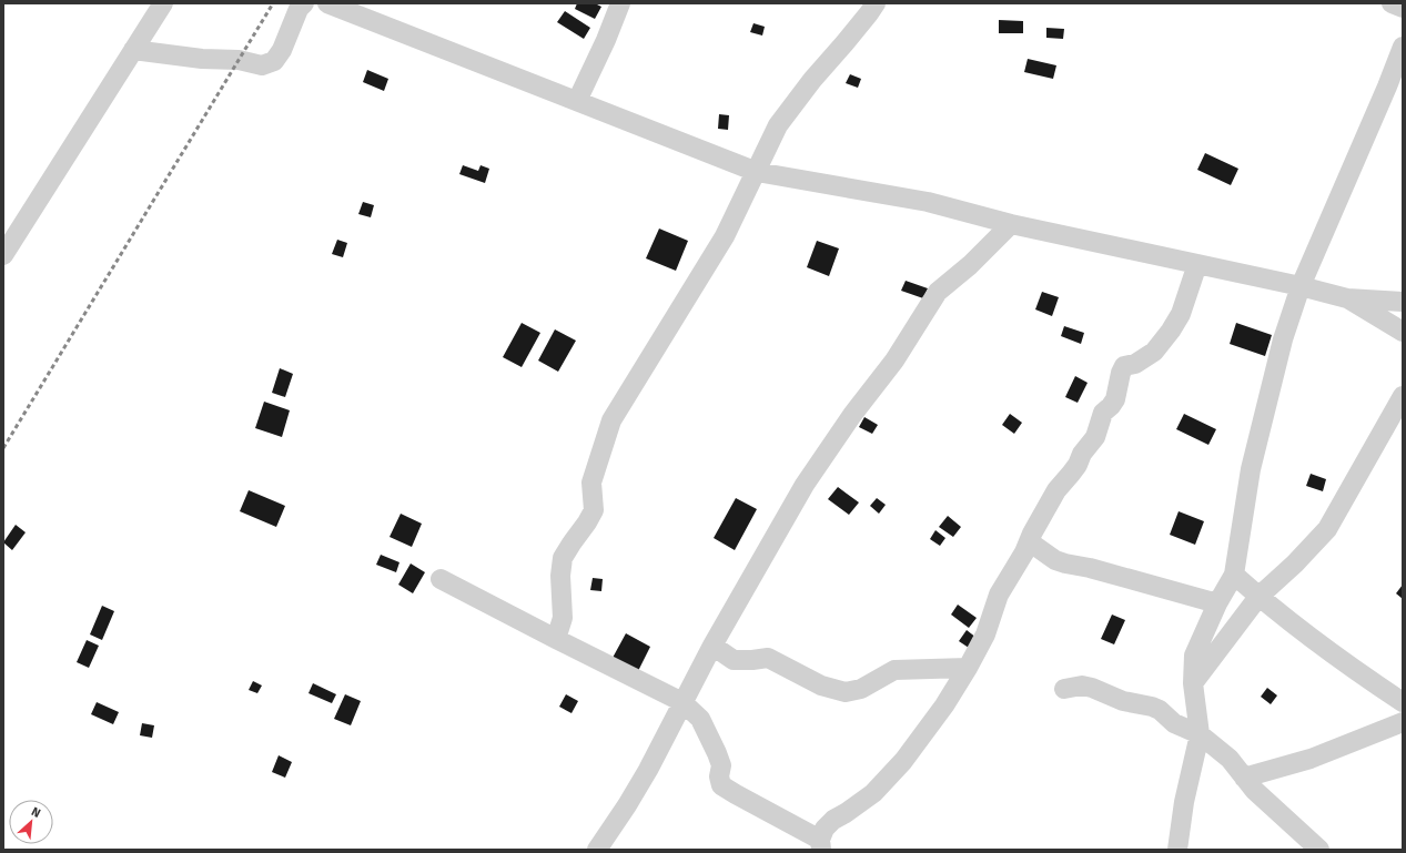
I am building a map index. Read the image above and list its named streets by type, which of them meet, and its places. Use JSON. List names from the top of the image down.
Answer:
{
  "north": "top right"
}
